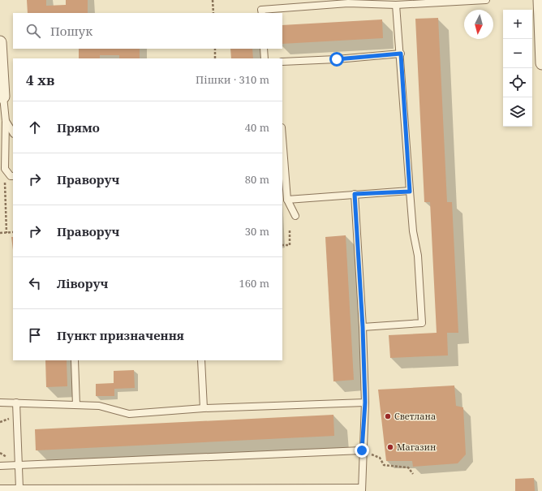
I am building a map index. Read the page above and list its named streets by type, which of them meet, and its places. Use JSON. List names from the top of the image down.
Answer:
{
  "places": ["Светлана", "Магазин"],
  "north": "bottom",
  "page": {
    "map_buttons": ["+", "−"],
    "search": "Пошук",
    "heading": ["4 хв", "Пішки · 310 m"],
    "list": [
      ["Прямо", "40 m"],
      ["Праворуч", "80 m"],
      ["Праворуч", "30 m"],
      ["Ліворуч", "160 m"],
      "Пункт призначення"
    ]
  }
}
